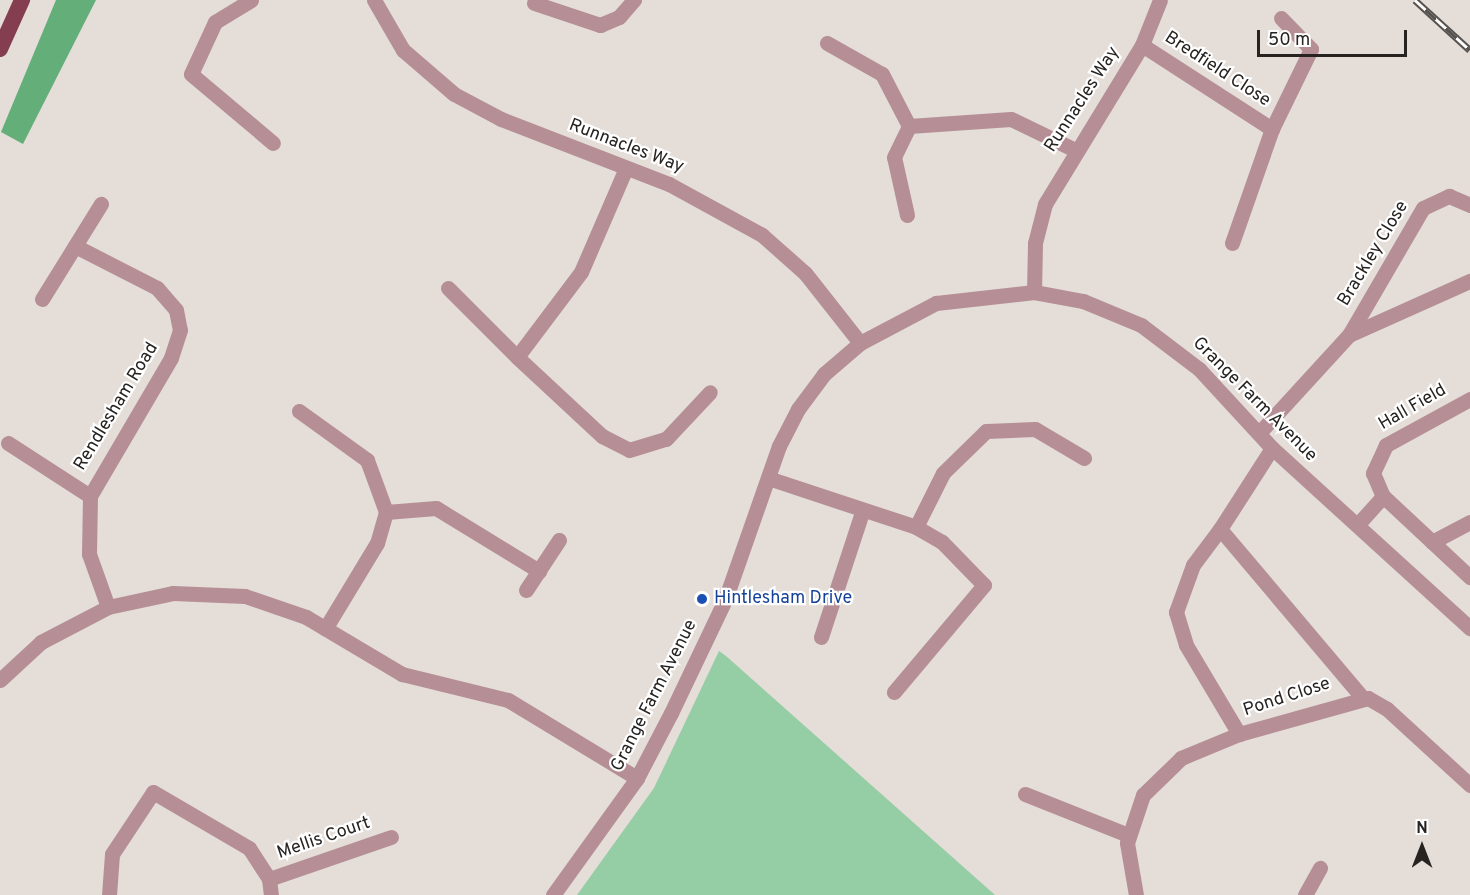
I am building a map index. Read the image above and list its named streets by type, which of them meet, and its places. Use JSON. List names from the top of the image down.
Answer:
{
  "streets": {
    "street": [
      "Bredfield Close",
      "Runnacles Way",
      "Brackley Close",
      "Grange Farm Avenue",
      "Rendlesham Road",
      "Hall Field",
      "Pond Close",
      "Mellis Court"
    ]
  },
  "crossings": [
    ["Bredfield Close", "Runnacles Way"],
    ["Runnacles Way", "Grange Farm Avenue"],
    ["Brackley Close", "Grange Farm Avenue"],
    ["Grange Farm Avenue", "Pond Close"]
  ],
  "places": ["Hintlesham Drive"],
  "scale_bar": "50 m",
  "north": "top"
}
